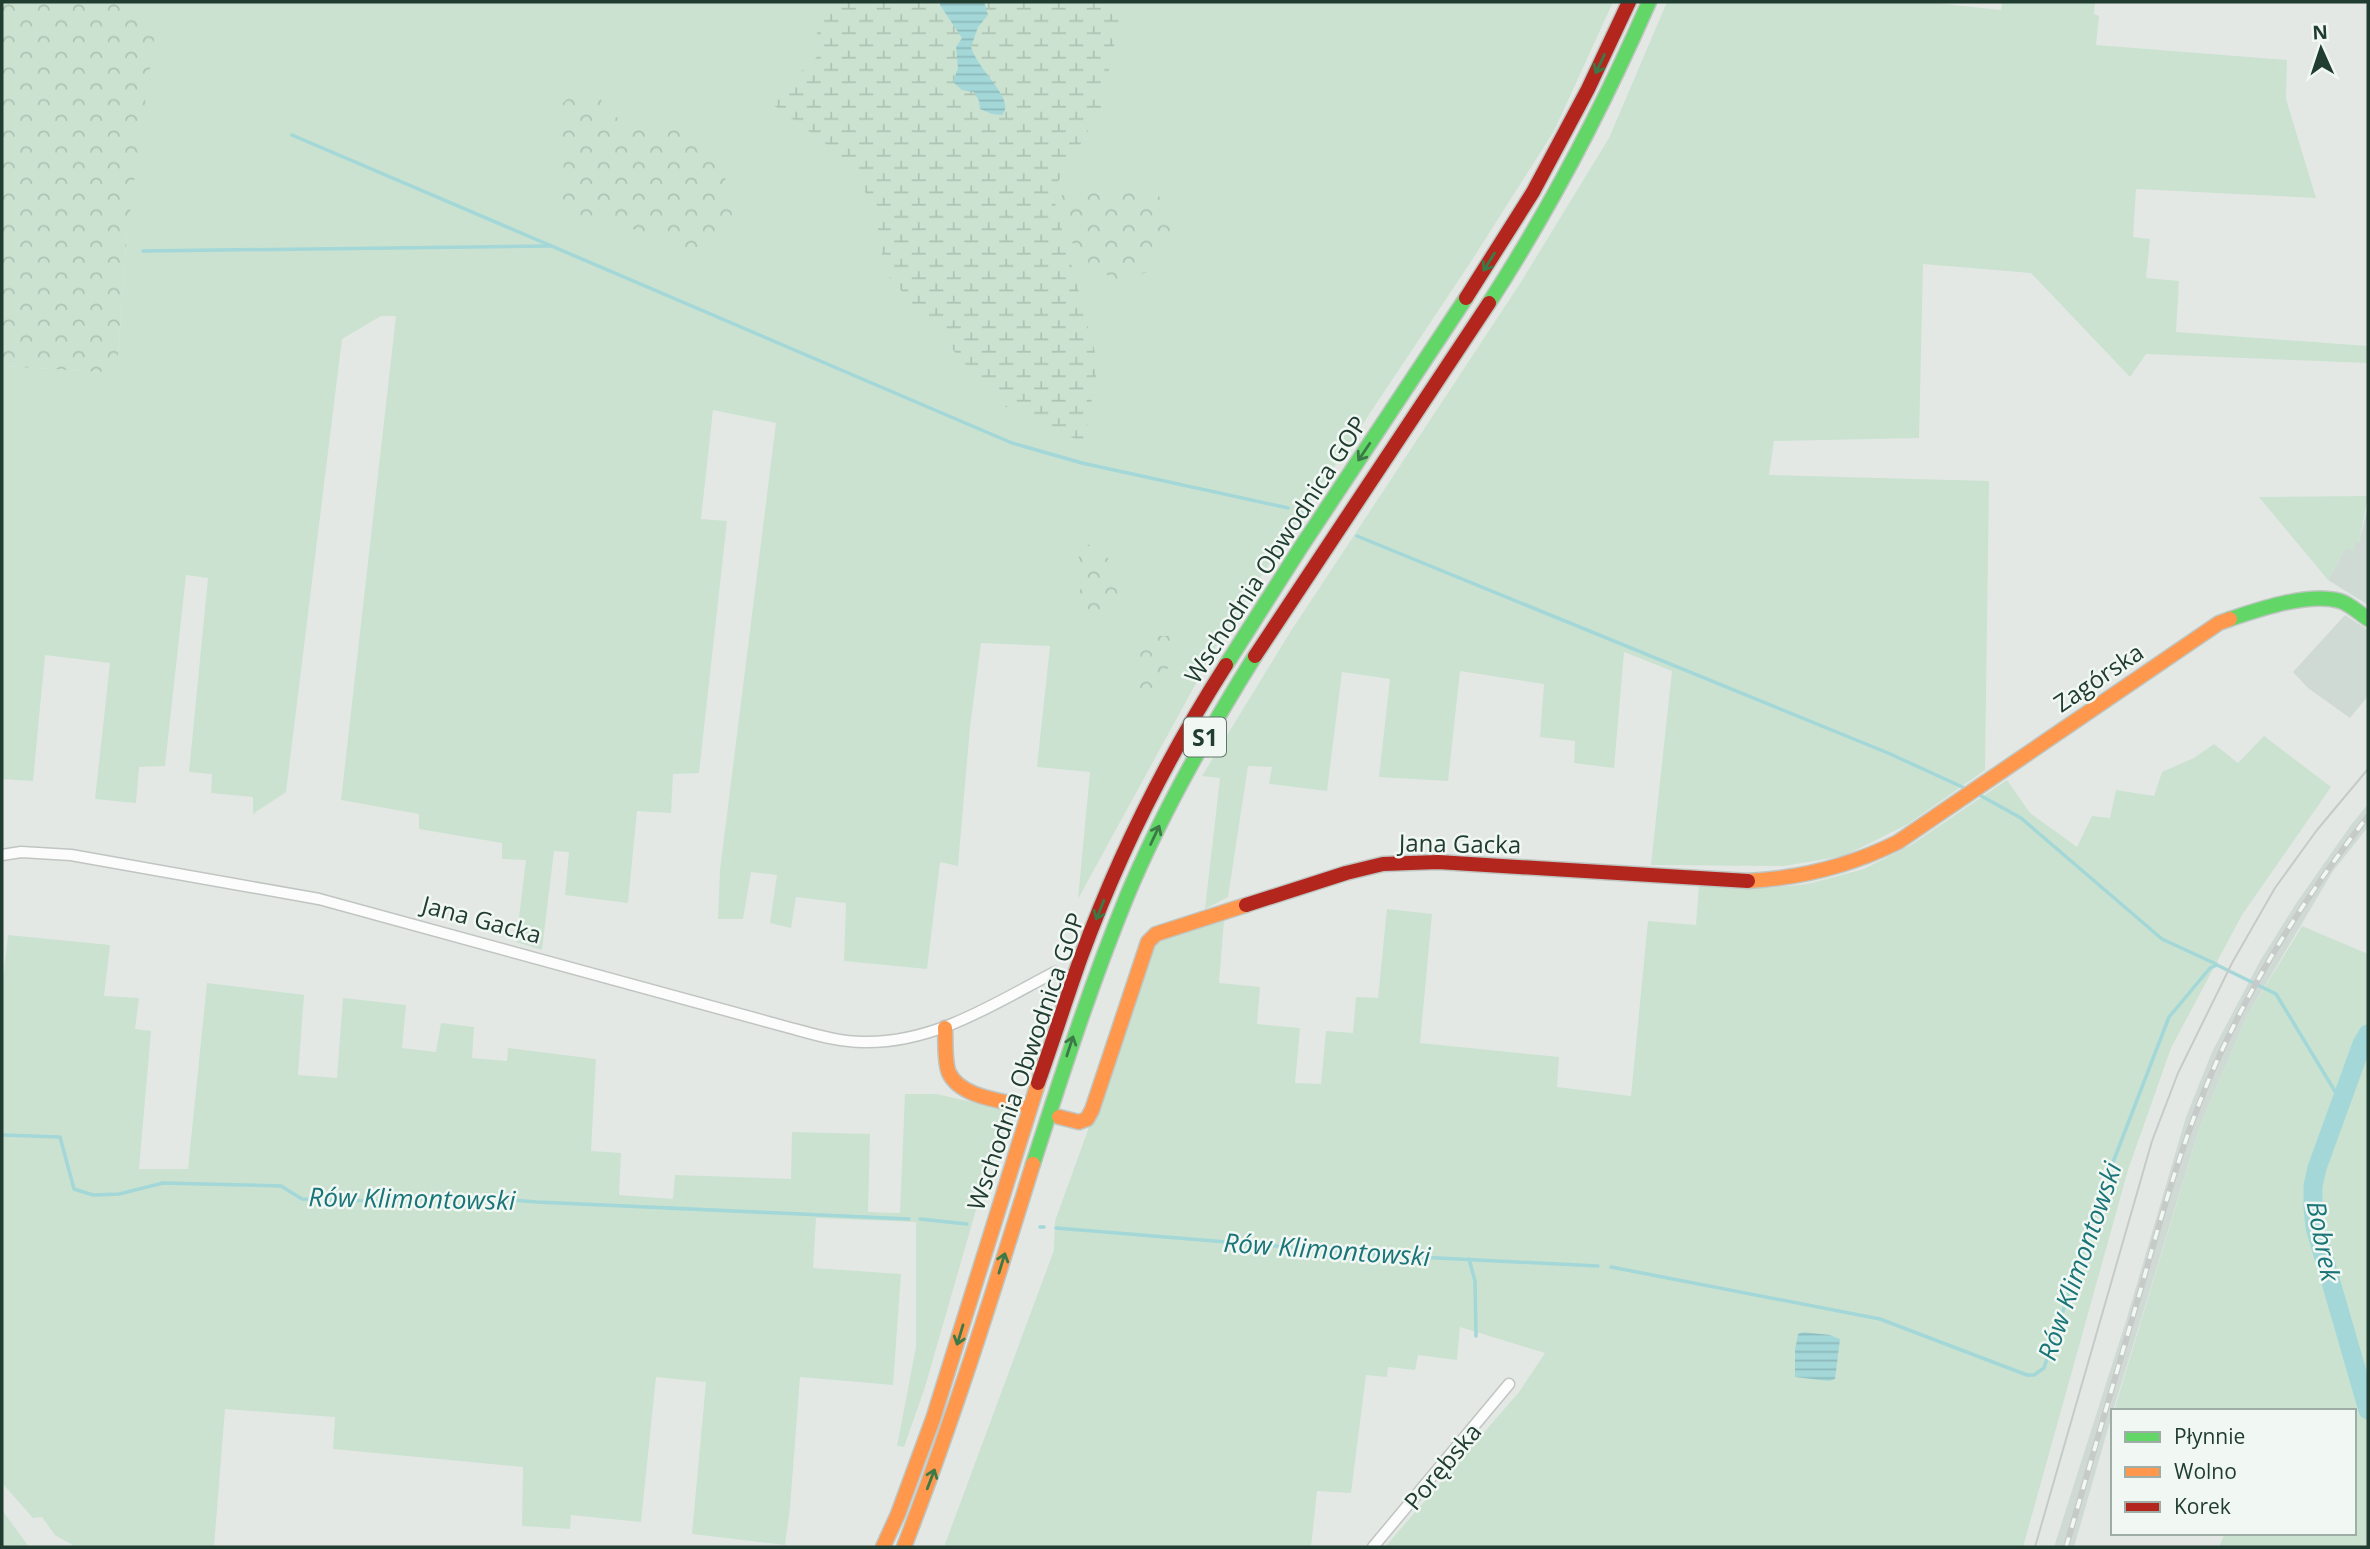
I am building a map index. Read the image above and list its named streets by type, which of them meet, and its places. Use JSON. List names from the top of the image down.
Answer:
{
  "streets": {
    "main road": [
      "Wschodnia Obwodnica GOP",
      "Zagórska",
      "S1",
      "Jana Gacka"
    ],
    "street": ["Porębska"]
  },
  "crossings": [
    ["Zagórska", "Jana Gacka"]
  ],
  "water": ["Rów Klimontowski", "Bobrek"],
  "legend": ["Płynnie", "Wolno", "Korek"],
  "north": "top"
}
